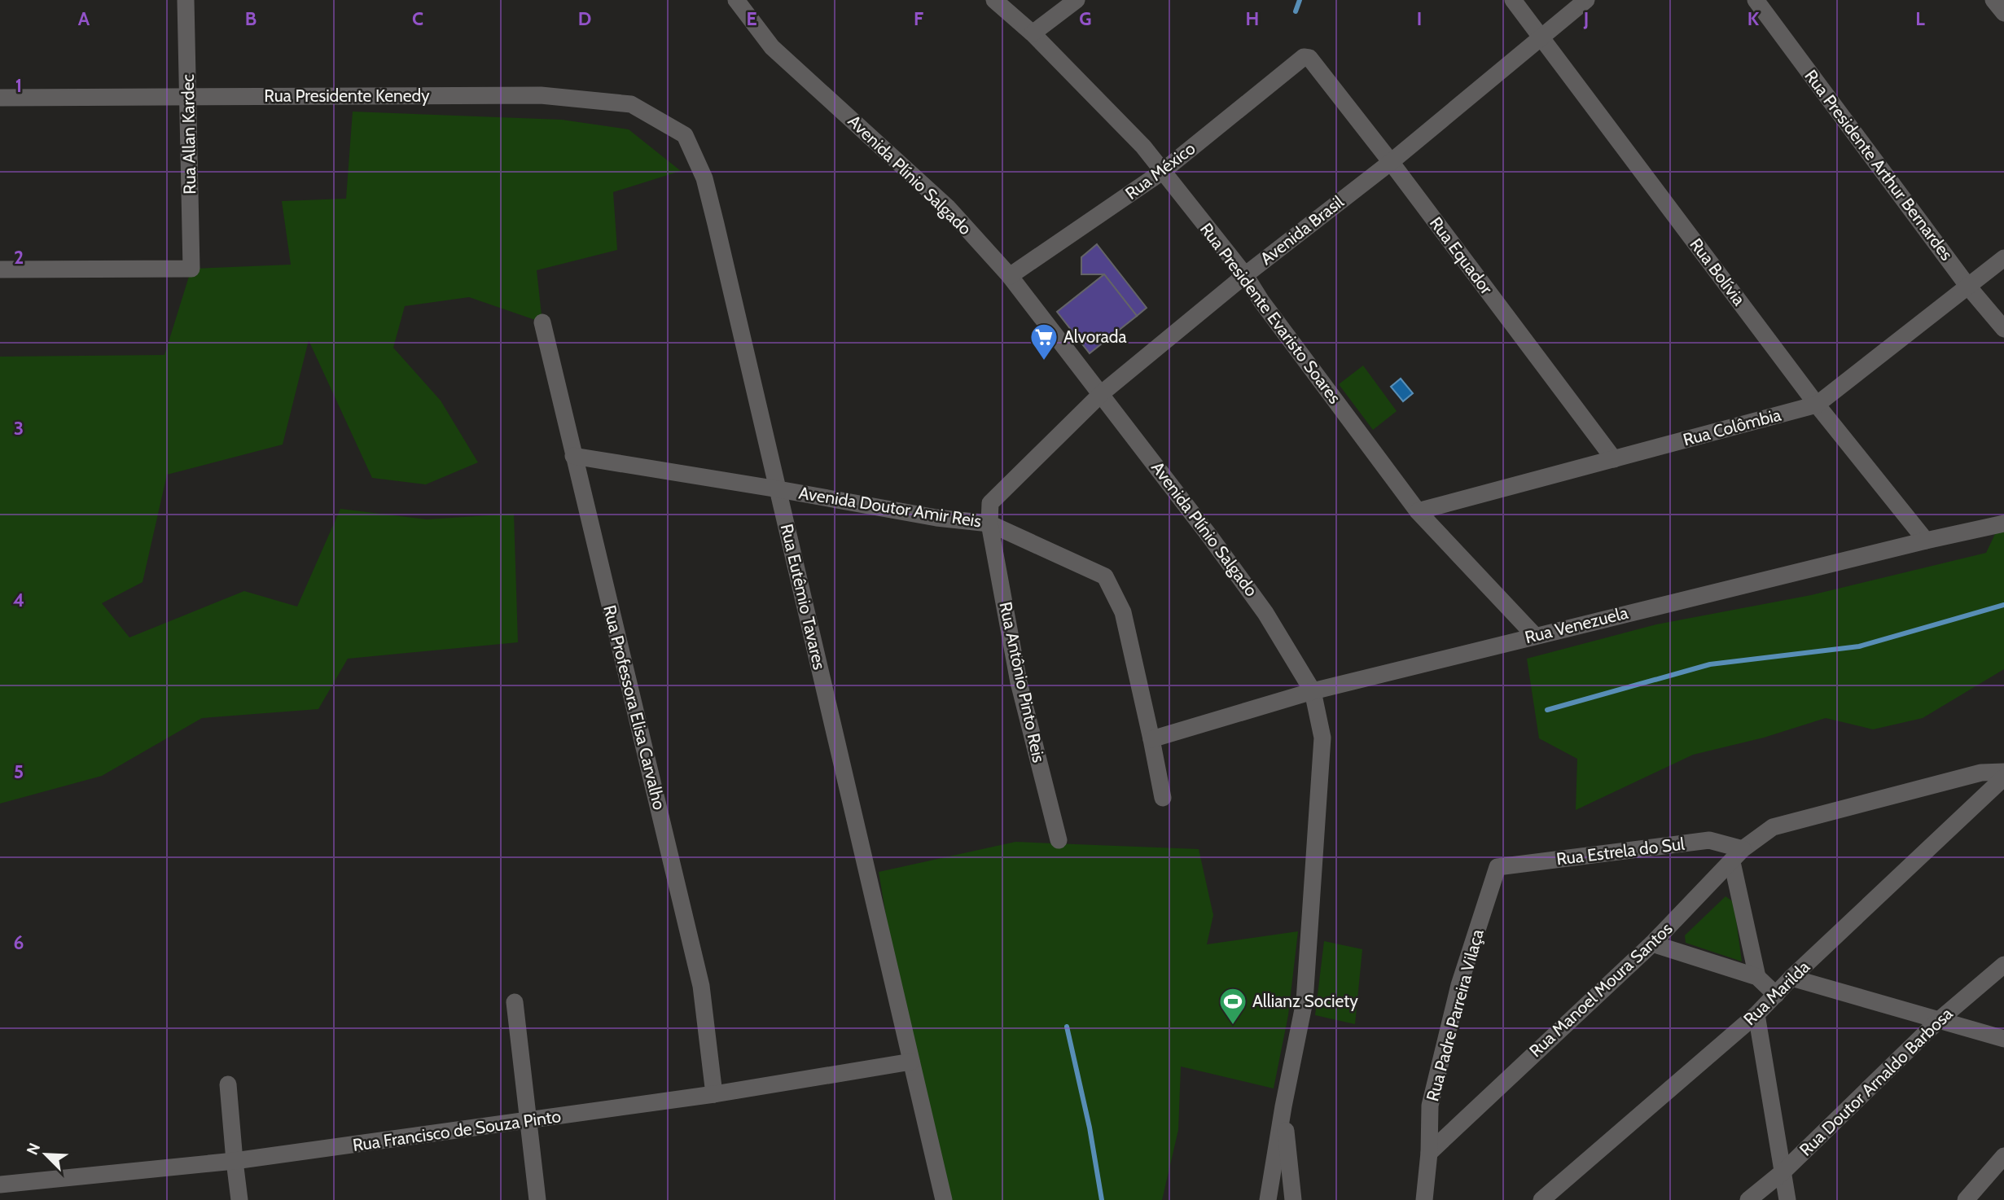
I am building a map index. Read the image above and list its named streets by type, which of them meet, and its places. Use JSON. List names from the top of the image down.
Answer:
{
  "streets": {
    "street": [
      "Rua Presidente Kenedy",
      "Rua Allan Kardec",
      "Rua Presidente Arthur Bernardes",
      "Rua México",
      "Avenida Plínio Salgado",
      "Avenida Brasil",
      "Rua Equador",
      "Rua Bolívia",
      "Rua Presidente Evaristo Soares",
      "Rua Colômbia",
      "Avenida Doutor Amir Reis",
      "Rua Eutêmio Tavares",
      "Rua Venezuela",
      "Rua Antônio Pinto Reis",
      "Rua Professora Elisa Carvalho",
      "Rua Estrela do Sul",
      "Rua Manoel Moura Santos",
      "Rua Marilda",
      "Rua Padre Parreira Vilaça",
      "Rua Doutor Arnaldo Barbosa",
      "Rua Francisco de Souza Pinto"
    ]
  },
  "crossings": [
    ["Rua Presidente Kenedy", "Rua Allan Kardec"],
    ["Rua Presidente Kenedy", "Rua Eutêmio Tavares"],
    ["Rua Presidente Arthur Bernardes", "Rua Colômbia"],
    ["Rua México", "Avenida Plínio Salgado"],
    ["Rua México", "Rua Equador"],
    ["Rua México", "Rua Presidente Evaristo Soares"],
    ["Avenida Plínio Salgado", "Avenida Brasil"],
    ["Avenida Plínio Salgado", "Rua Venezuela"],
    ["Avenida Brasil", "Rua Equador"],
    ["Avenida Brasil", "Rua Bolívia"],
    ["Avenida Brasil", "Rua Presidente Evaristo Soares"],
    ["Avenida Brasil", "Avenida Doutor Amir Reis"],
    ["Avenida Brasil", "Rua Antônio Pinto Reis"],
    ["Rua Equador", "Rua Colômbia"],
    ["Rua Bolívia", "Rua Colômbia"],
    ["Rua Bolívia", "Rua Venezuela"],
    ["Rua Presidente Evaristo Soares", "Rua Colômbia"],
    ["Rua Presidente Evaristo Soares", "Rua Venezuela"],
    ["Avenida Doutor Amir Reis", "Rua Eutêmio Tavares"],
    ["Avenida Doutor Amir Reis", "Rua Venezuela"],
    ["Avenida Doutor Amir Reis", "Rua Antônio Pinto Reis"],
    ["Avenida Doutor Amir Reis", "Rua Professora Elisa Carvalho"],
    ["Rua Eutêmio Tavares", "Rua Francisco de Souza Pinto"],
    ["Rua Professora Elisa Carvalho", "Rua Francisco de Souza Pinto"],
    ["Rua Estrela do Sul", "Rua Manoel Moura Santos"],
    ["Rua Estrela do Sul", "Rua Padre Parreira Vilaça"],
    ["Rua Manoel Moura Santos", "Rua Padre Parreira Vilaça"]
  ],
  "places": {
    "supermarket": ["Alvorada"],
    "sports": ["Allianz Society"]
  },
  "north": "top left",
  "grid": {
    "columns": [
      "A",
      "B",
      "C",
      "D",
      "E",
      "F",
      "G",
      "H",
      "I",
      "J",
      "K",
      "L"
    ],
    "rows": [
      "1",
      "2",
      "3",
      "4",
      "5",
      "6"
    ]
  }
}
